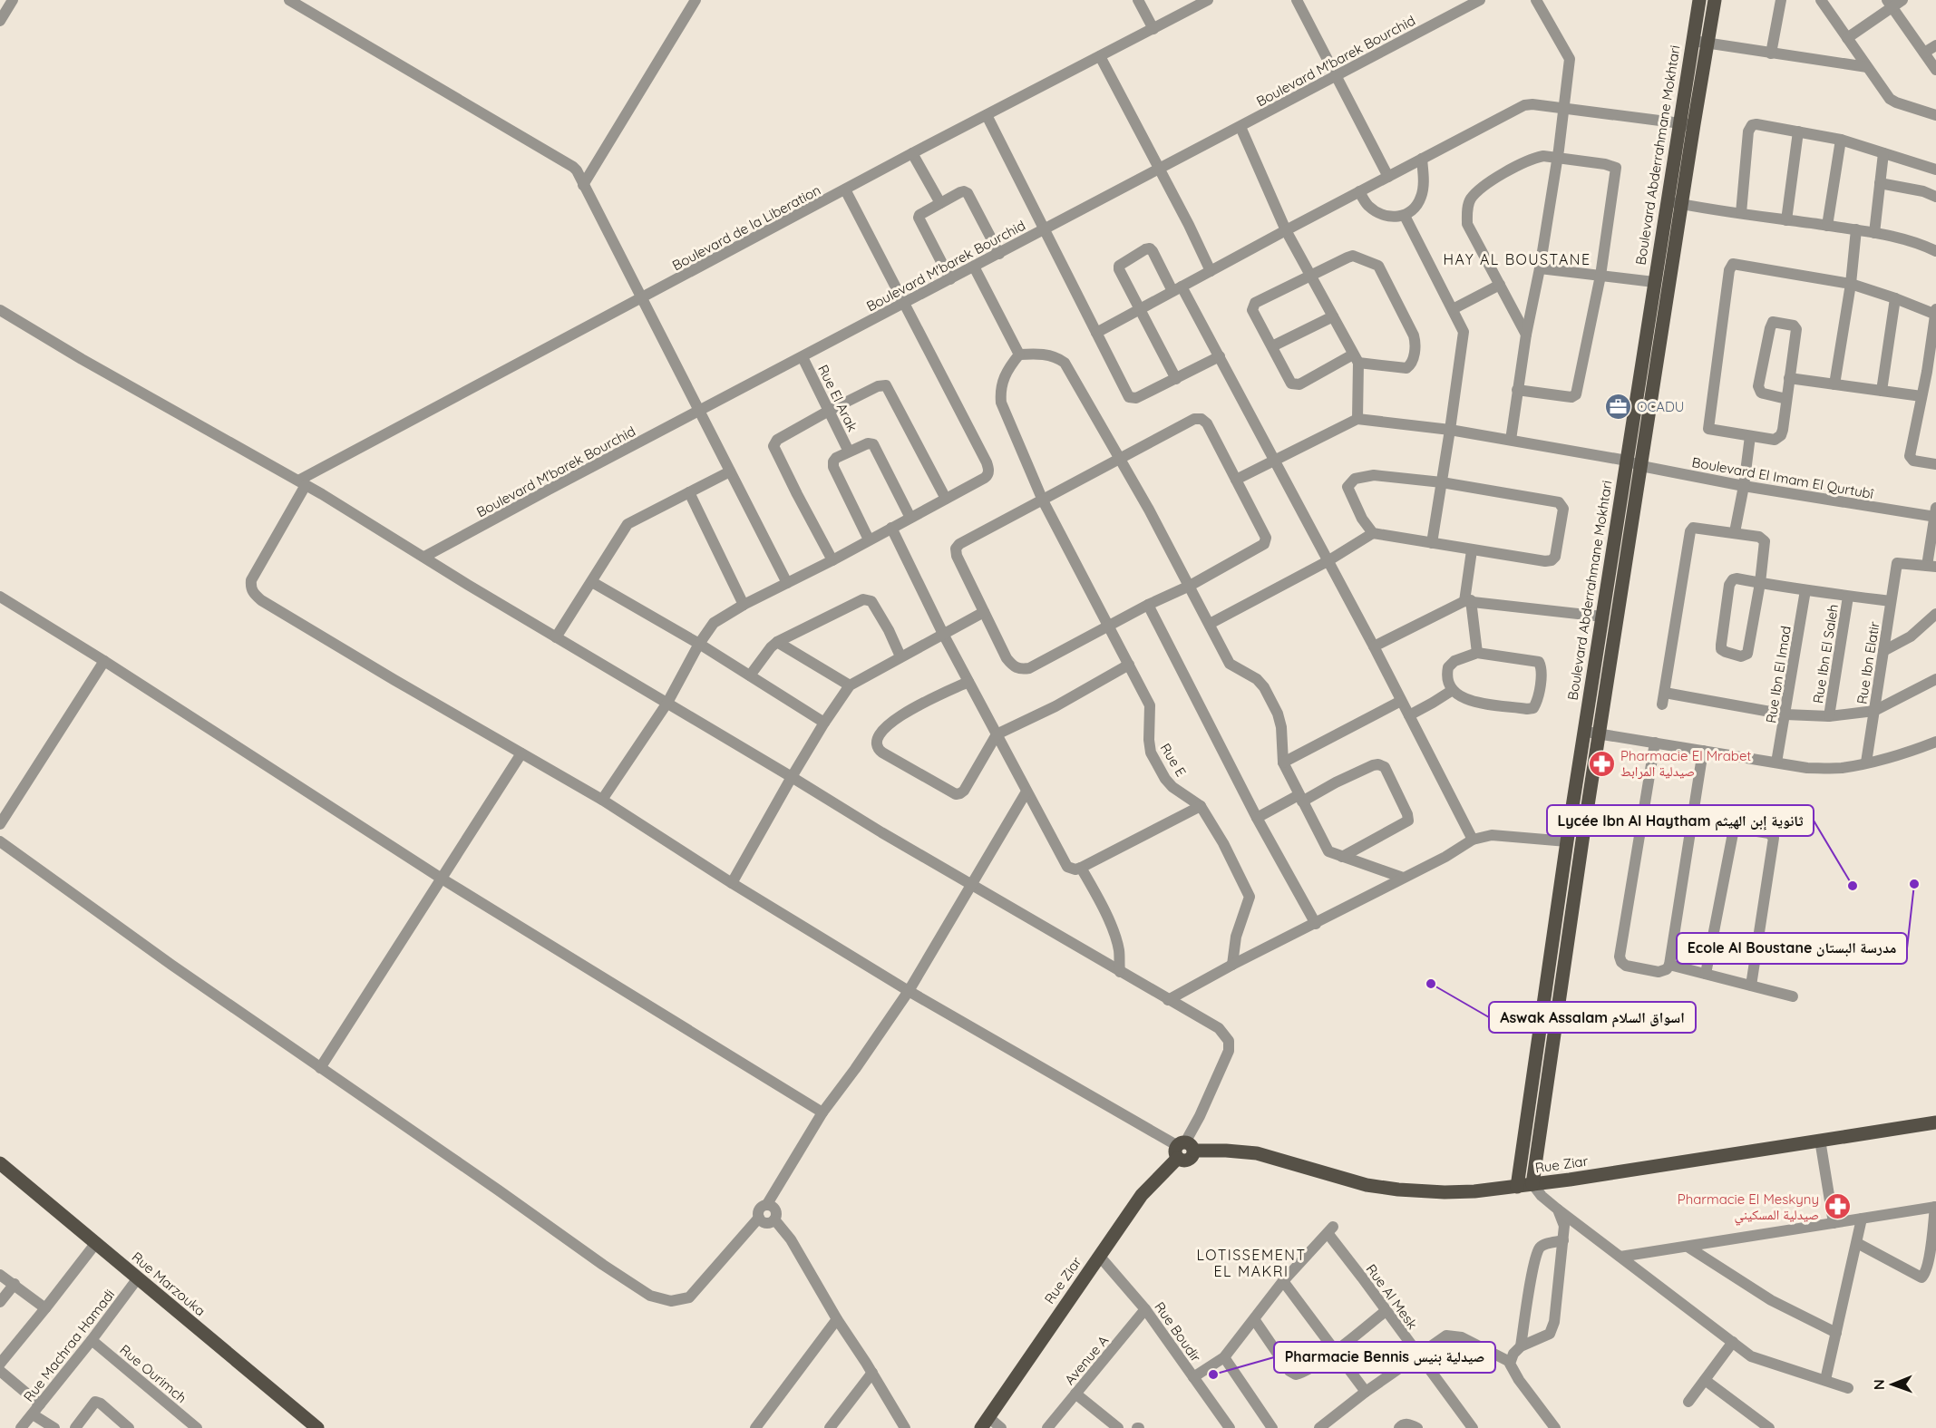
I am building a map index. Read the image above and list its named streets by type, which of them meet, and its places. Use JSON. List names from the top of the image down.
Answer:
{
  "streets": {
    "main road": ["Boulevard Abderrahmane Mokhtari", "Rue Ziar", "Rue Marzouka"],
    "street": [
      "Boulevard M'barek Bourchid",
      "Boulevard de la Liberation",
      "Rue El Arak",
      "Boulevard El Imam El Qurtubî",
      "Rue Ibn El Saleh",
      "Rue Ibn Elatir",
      "Rue Ibn El Imad",
      "Rue E",
      "Rue Al Mesk",
      "Rue Boudir",
      "Rue Machraa Hamadi",
      "Avenue A",
      "Rue Ourimch"
    ]
  },
  "crossings": [
    ["Boulevard M'barek Bourchid", "Rue El Arak"],
    ["Boulevard Abderrahmane Mokhtari", "Boulevard El Imam El Qurtubî"],
    ["Boulevard Abderrahmane Mokhtari", "Rue Ziar"],
    ["Rue Ziar", "Rue Boudir"],
    ["Rue Marzouka", "Rue Machraa Hamadi"],
    ["Rue Boudir", "Avenue A"],
    ["Rue Machraa Hamadi", "Rue Ourimch"]
  ],
  "districts": ["HAY AL BOUSTANE", "LOTISSEMENT EL MAKRI"],
  "places": {
    "office": ["OCADU"],
    "pharmacy": ["Pharmacie El Mrabet صيدلية المرابط", "Pharmacie El Meskyny صيدلية المسكيني"],
    "other": [
      "Ecole Al Boustane مدرسة البستان",
      "Lycée Ibn Al Haytham ثانوية إبن الهيثم",
      "Aswak Assalam اسواق السلام",
      "Pharmacie Bennis صيدلية بنيس"
    ]
  },
  "north": "left"
}
